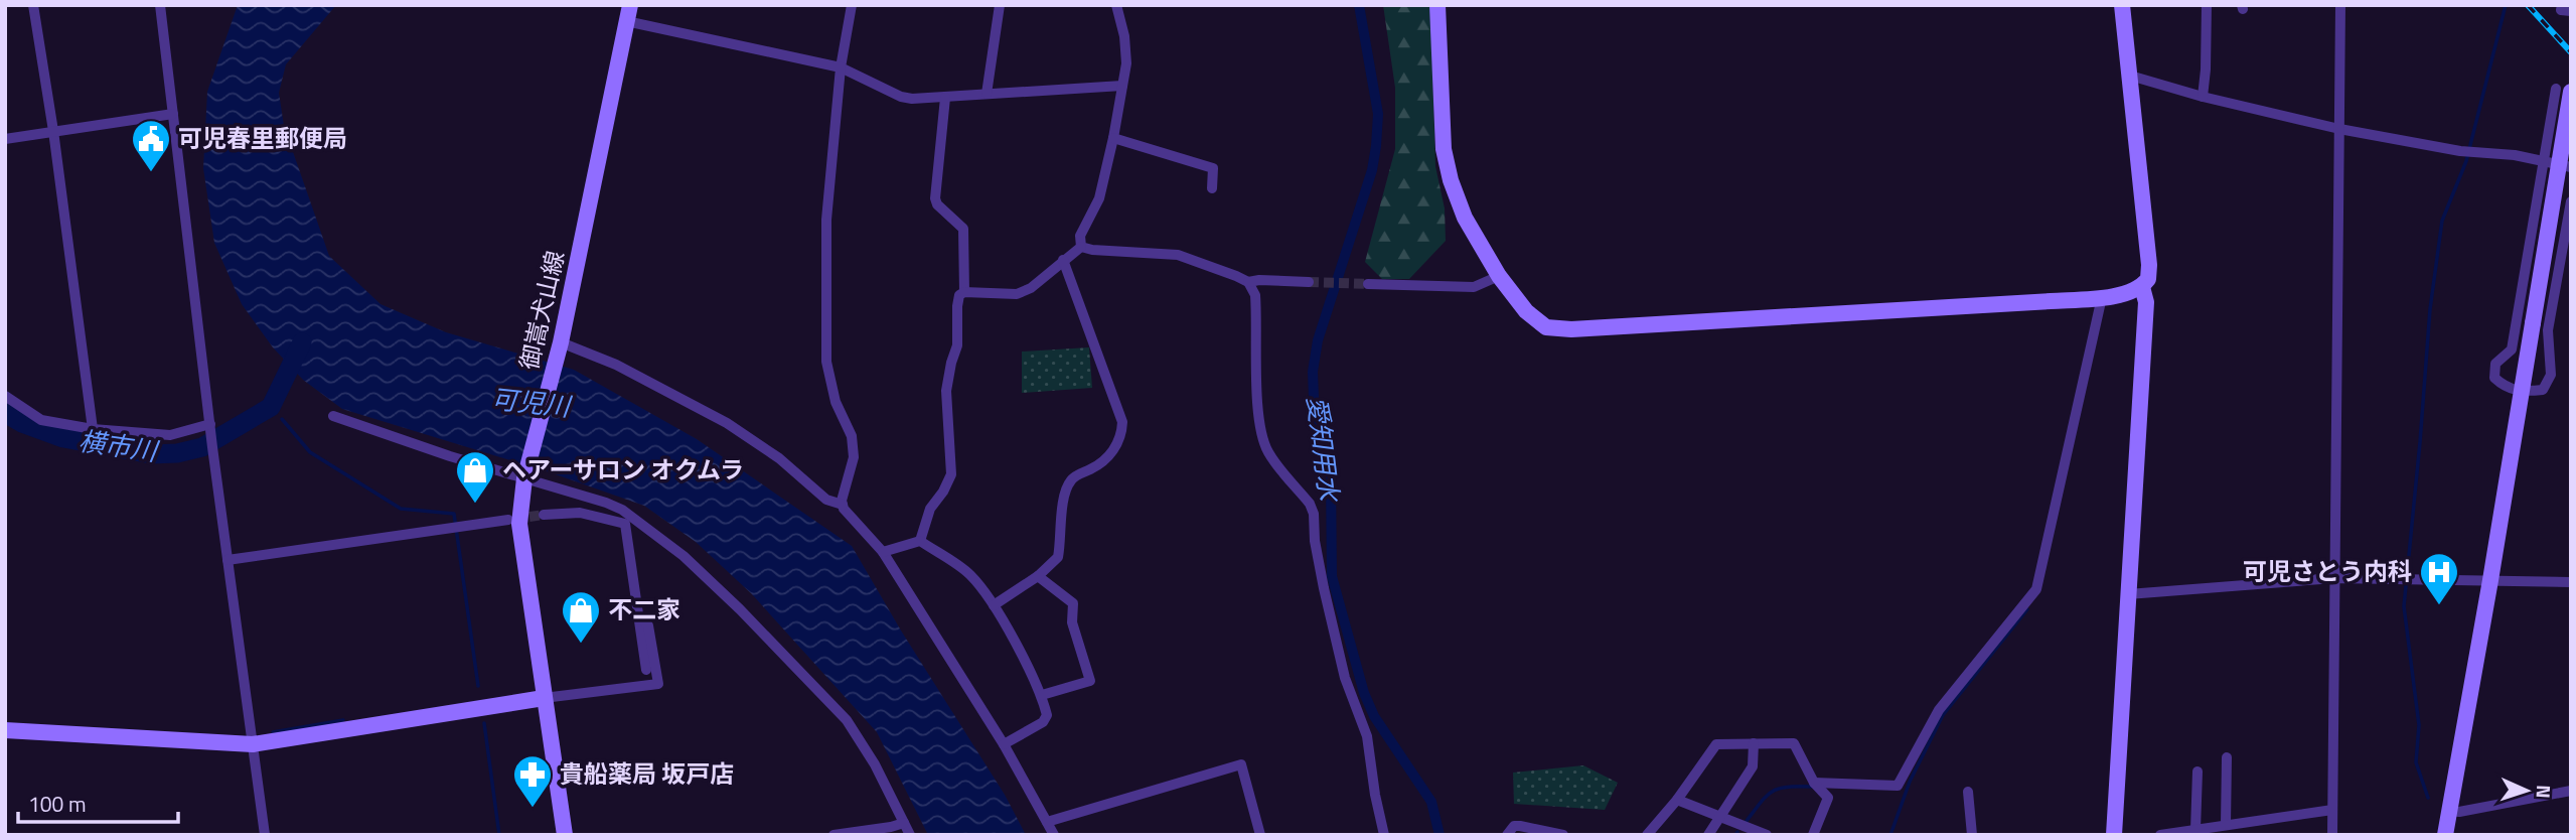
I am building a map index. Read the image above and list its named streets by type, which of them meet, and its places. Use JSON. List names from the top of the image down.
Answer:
{
  "streets": {
    "street": ["御嵩犬山線"]
  },
  "water": ["可児川", "横市川", "愛知用水"],
  "places": {
    "public building": ["可児春里郵便局"],
    "shop": ["ヘアーサロン オクムラ", "不二家"],
    "hospital": ["可児さとう内科"],
    "pharmacy": ["貴船薬局 坂戸店"]
  },
  "scale_bar": "100 m",
  "north": "right"
}
